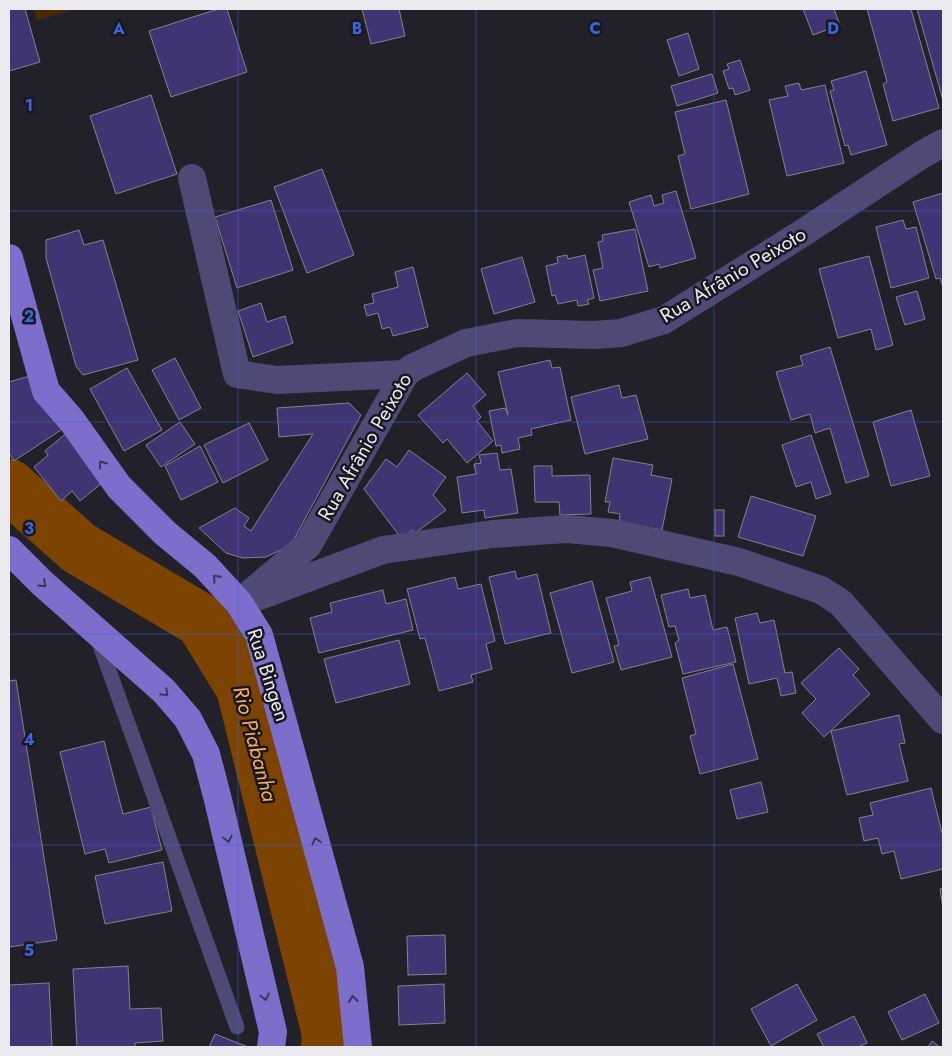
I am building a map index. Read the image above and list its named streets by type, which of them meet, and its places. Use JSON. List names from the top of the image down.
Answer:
{
  "streets": {
    "main road": ["Rua Bingen"],
    "street": ["Rua Afrânio Peixoto"]
  },
  "crossings": [
    ["Rua Afrânio Peixoto", "Rua Bingen"]
  ],
  "water": ["Rio Piabanha"],
  "grid": {
    "columns": [
      "A",
      "B",
      "C",
      "D"
    ],
    "rows": [
      "1",
      "2",
      "3",
      "4",
      "5"
    ]
  }
}
